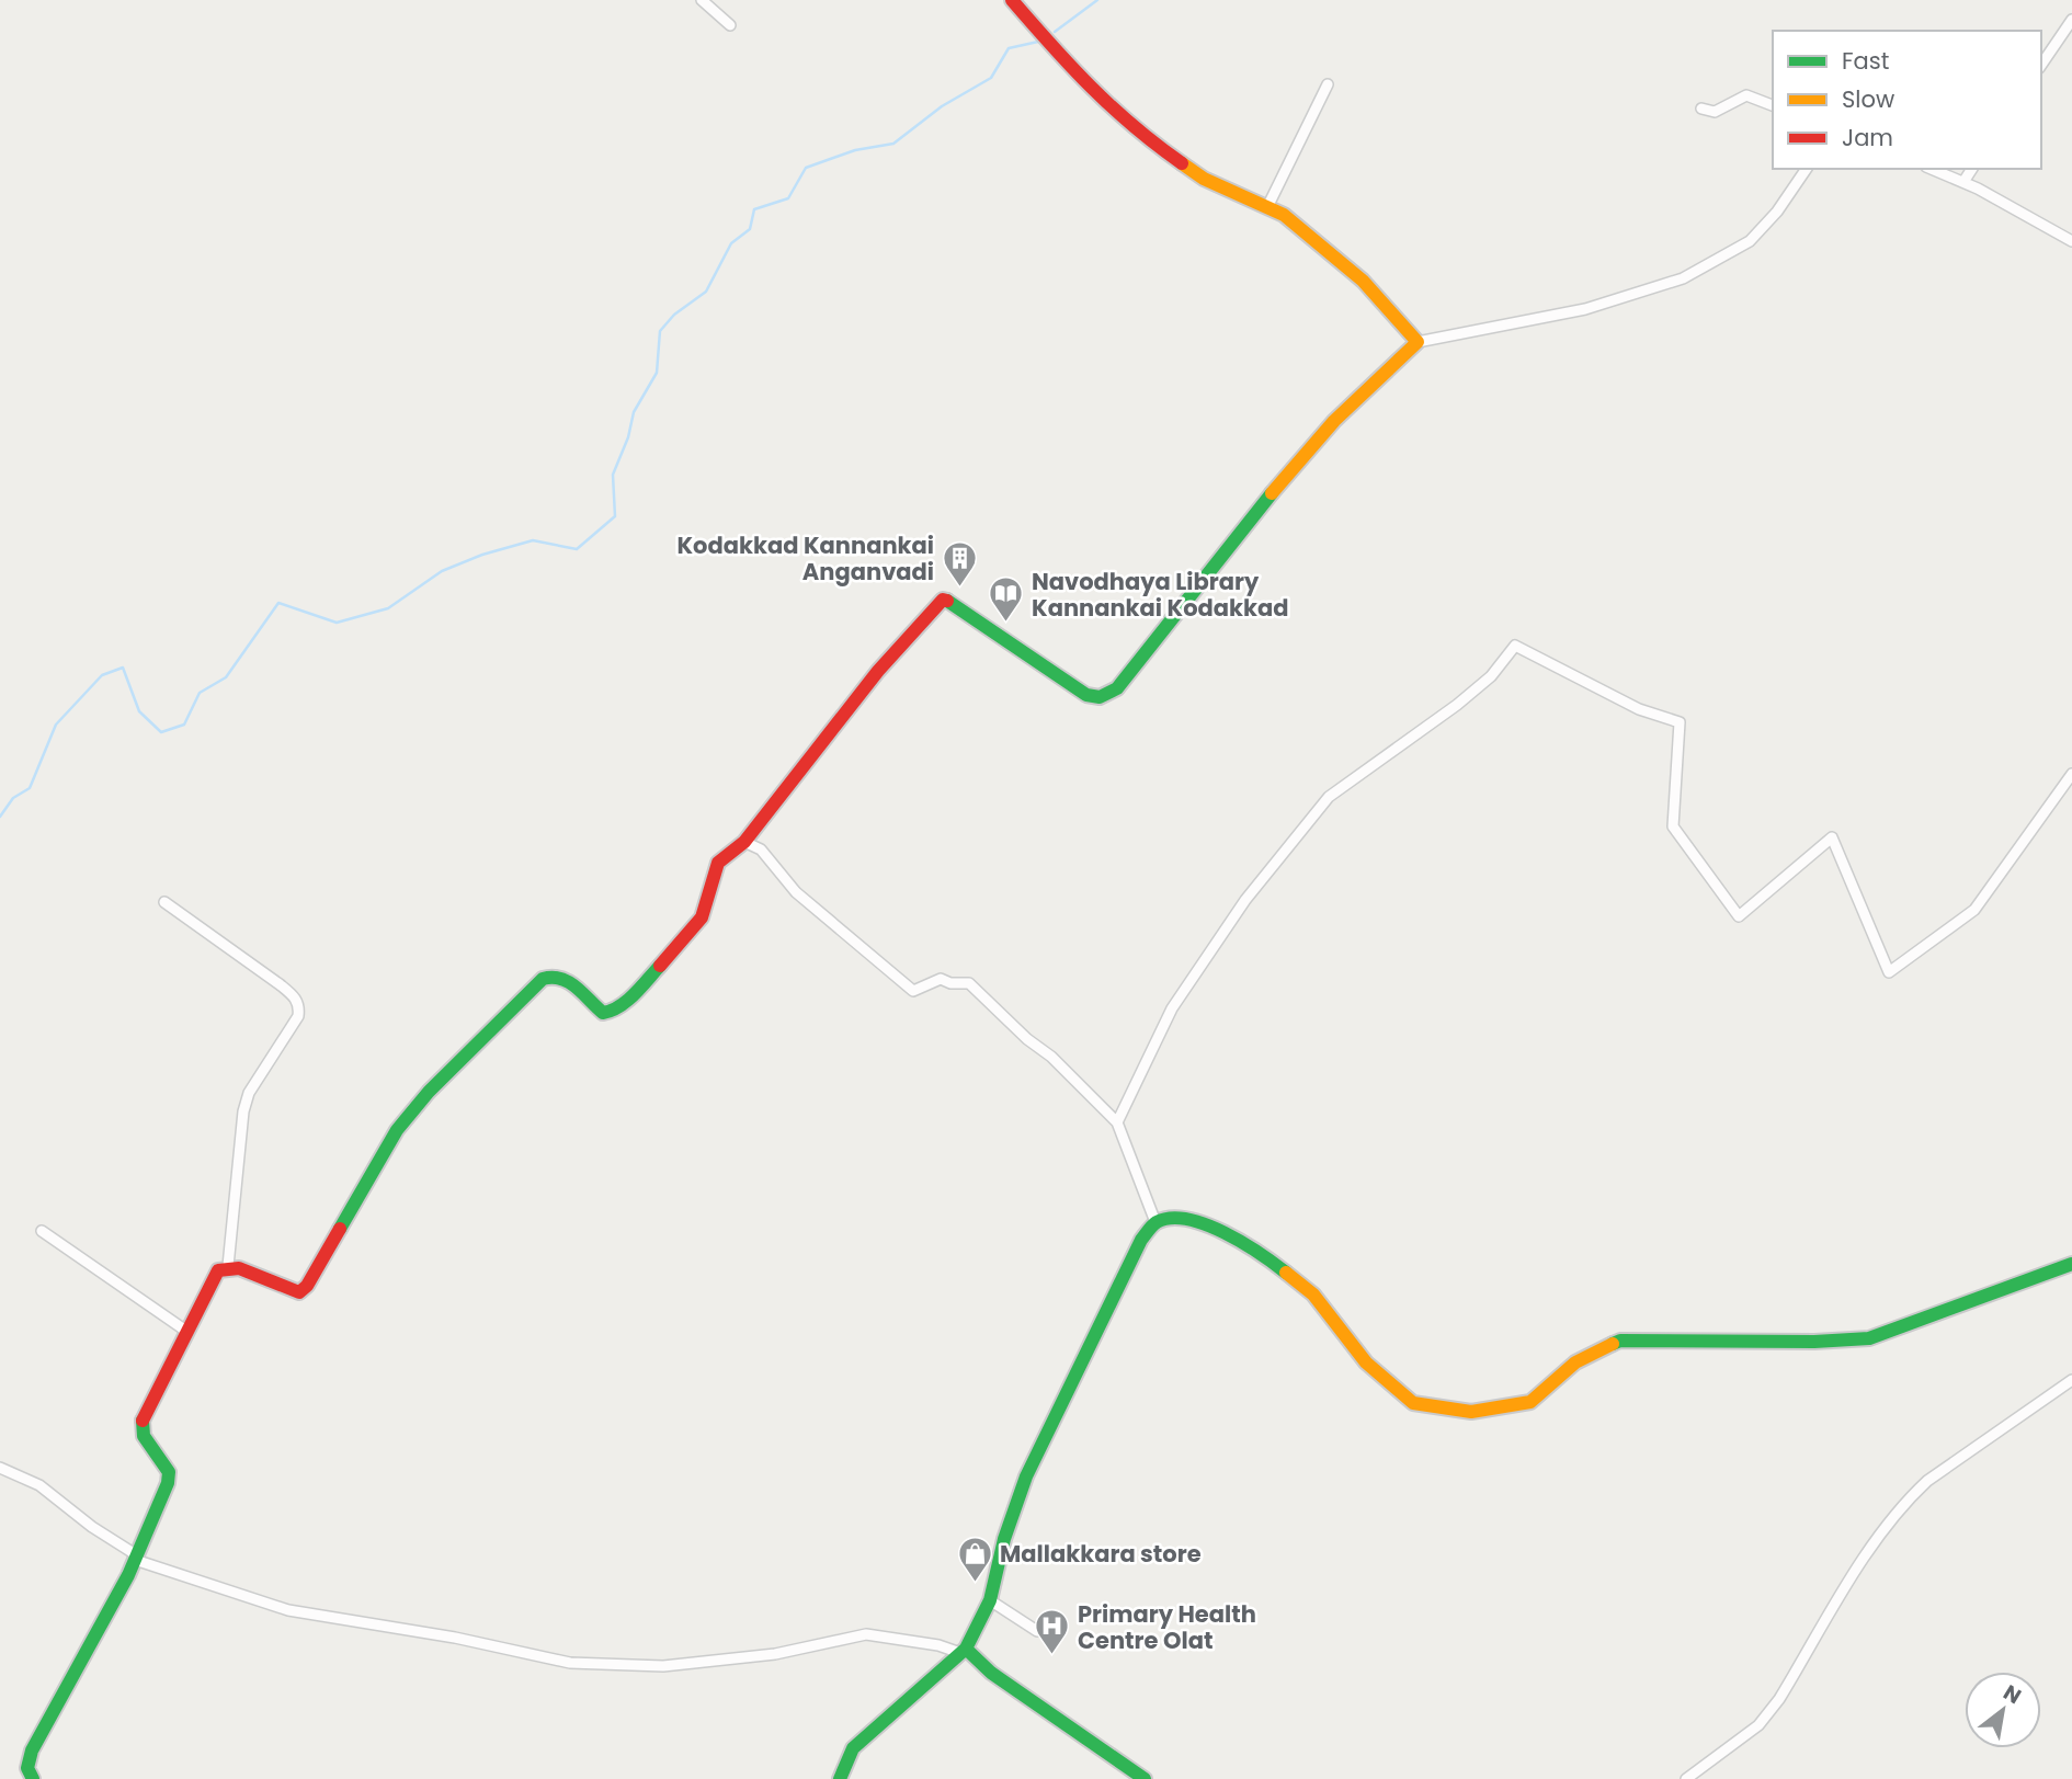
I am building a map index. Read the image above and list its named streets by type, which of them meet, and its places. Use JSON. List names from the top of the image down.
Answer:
{
  "places": {
    "building": ["Kodakkad Kannankai Anganvadi"],
    "library": ["Navodhaya Library Kannankai Kodakkad"],
    "shop": ["Mallakkara store"],
    "hospital": ["Primary Health Centre Olat"]
  },
  "legend": ["Fast", "Slow", "Jam"],
  "north": "top right"
}
